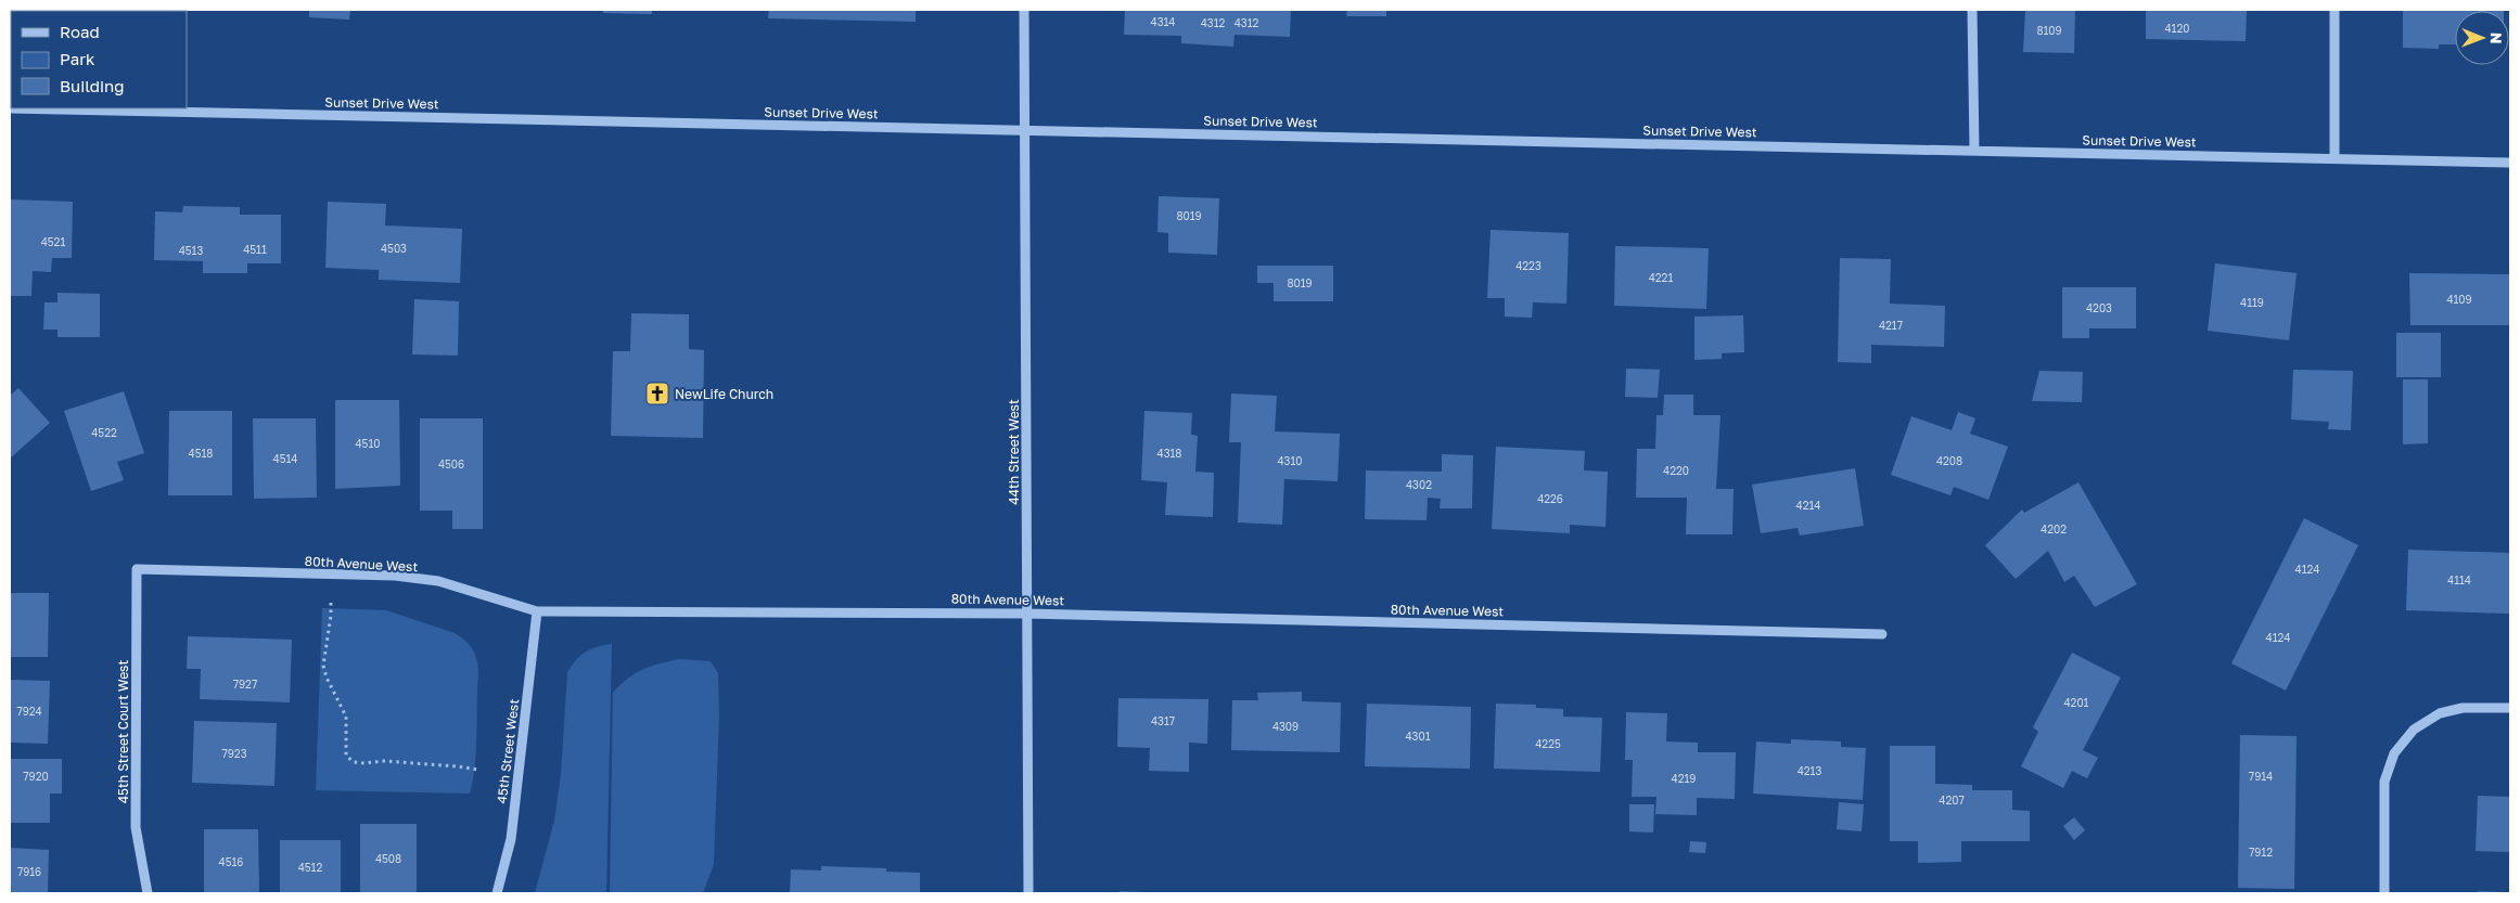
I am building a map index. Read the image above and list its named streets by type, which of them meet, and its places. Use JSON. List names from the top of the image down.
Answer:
{
  "streets": {
    "street": [
      "Sunset Drive West",
      "44th Street West",
      "80th Avenue West",
      "45th Street Court West",
      "45th Street West"
    ]
  },
  "crossings": [
    ["Sunset Drive West", "44th Street West"],
    ["44th Street West", "80th Avenue West"],
    ["80th Avenue West", "45th Street Court West"],
    ["80th Avenue West", "45th Street West"]
  ],
  "places": {
    "church": ["NewLife Church"]
  },
  "house_numbers": [
    "4314",
    "4312",
    "4312",
    "4120",
    "8109",
    "8019",
    "4521",
    "4503",
    "4511",
    "4513",
    "4223",
    "4221",
    "8019",
    "4109",
    "4119",
    "4203",
    "4217",
    "4522",
    "4510",
    "4518",
    "4318",
    "4514",
    "4310",
    "4208",
    "4506",
    "4220",
    "4302",
    "4226",
    "4214",
    "4202",
    "4124",
    "4114",
    "4124",
    "7927",
    "4201",
    "7924",
    "4317",
    "4309",
    "4301",
    "4225",
    "7923",
    "4213",
    "7920",
    "7914",
    "4219",
    "4207",
    "7912",
    "4508",
    "4516",
    "4512",
    "7916"
  ],
  "legend": ["Road", "Park", "Building"],
  "north": "right"
}
